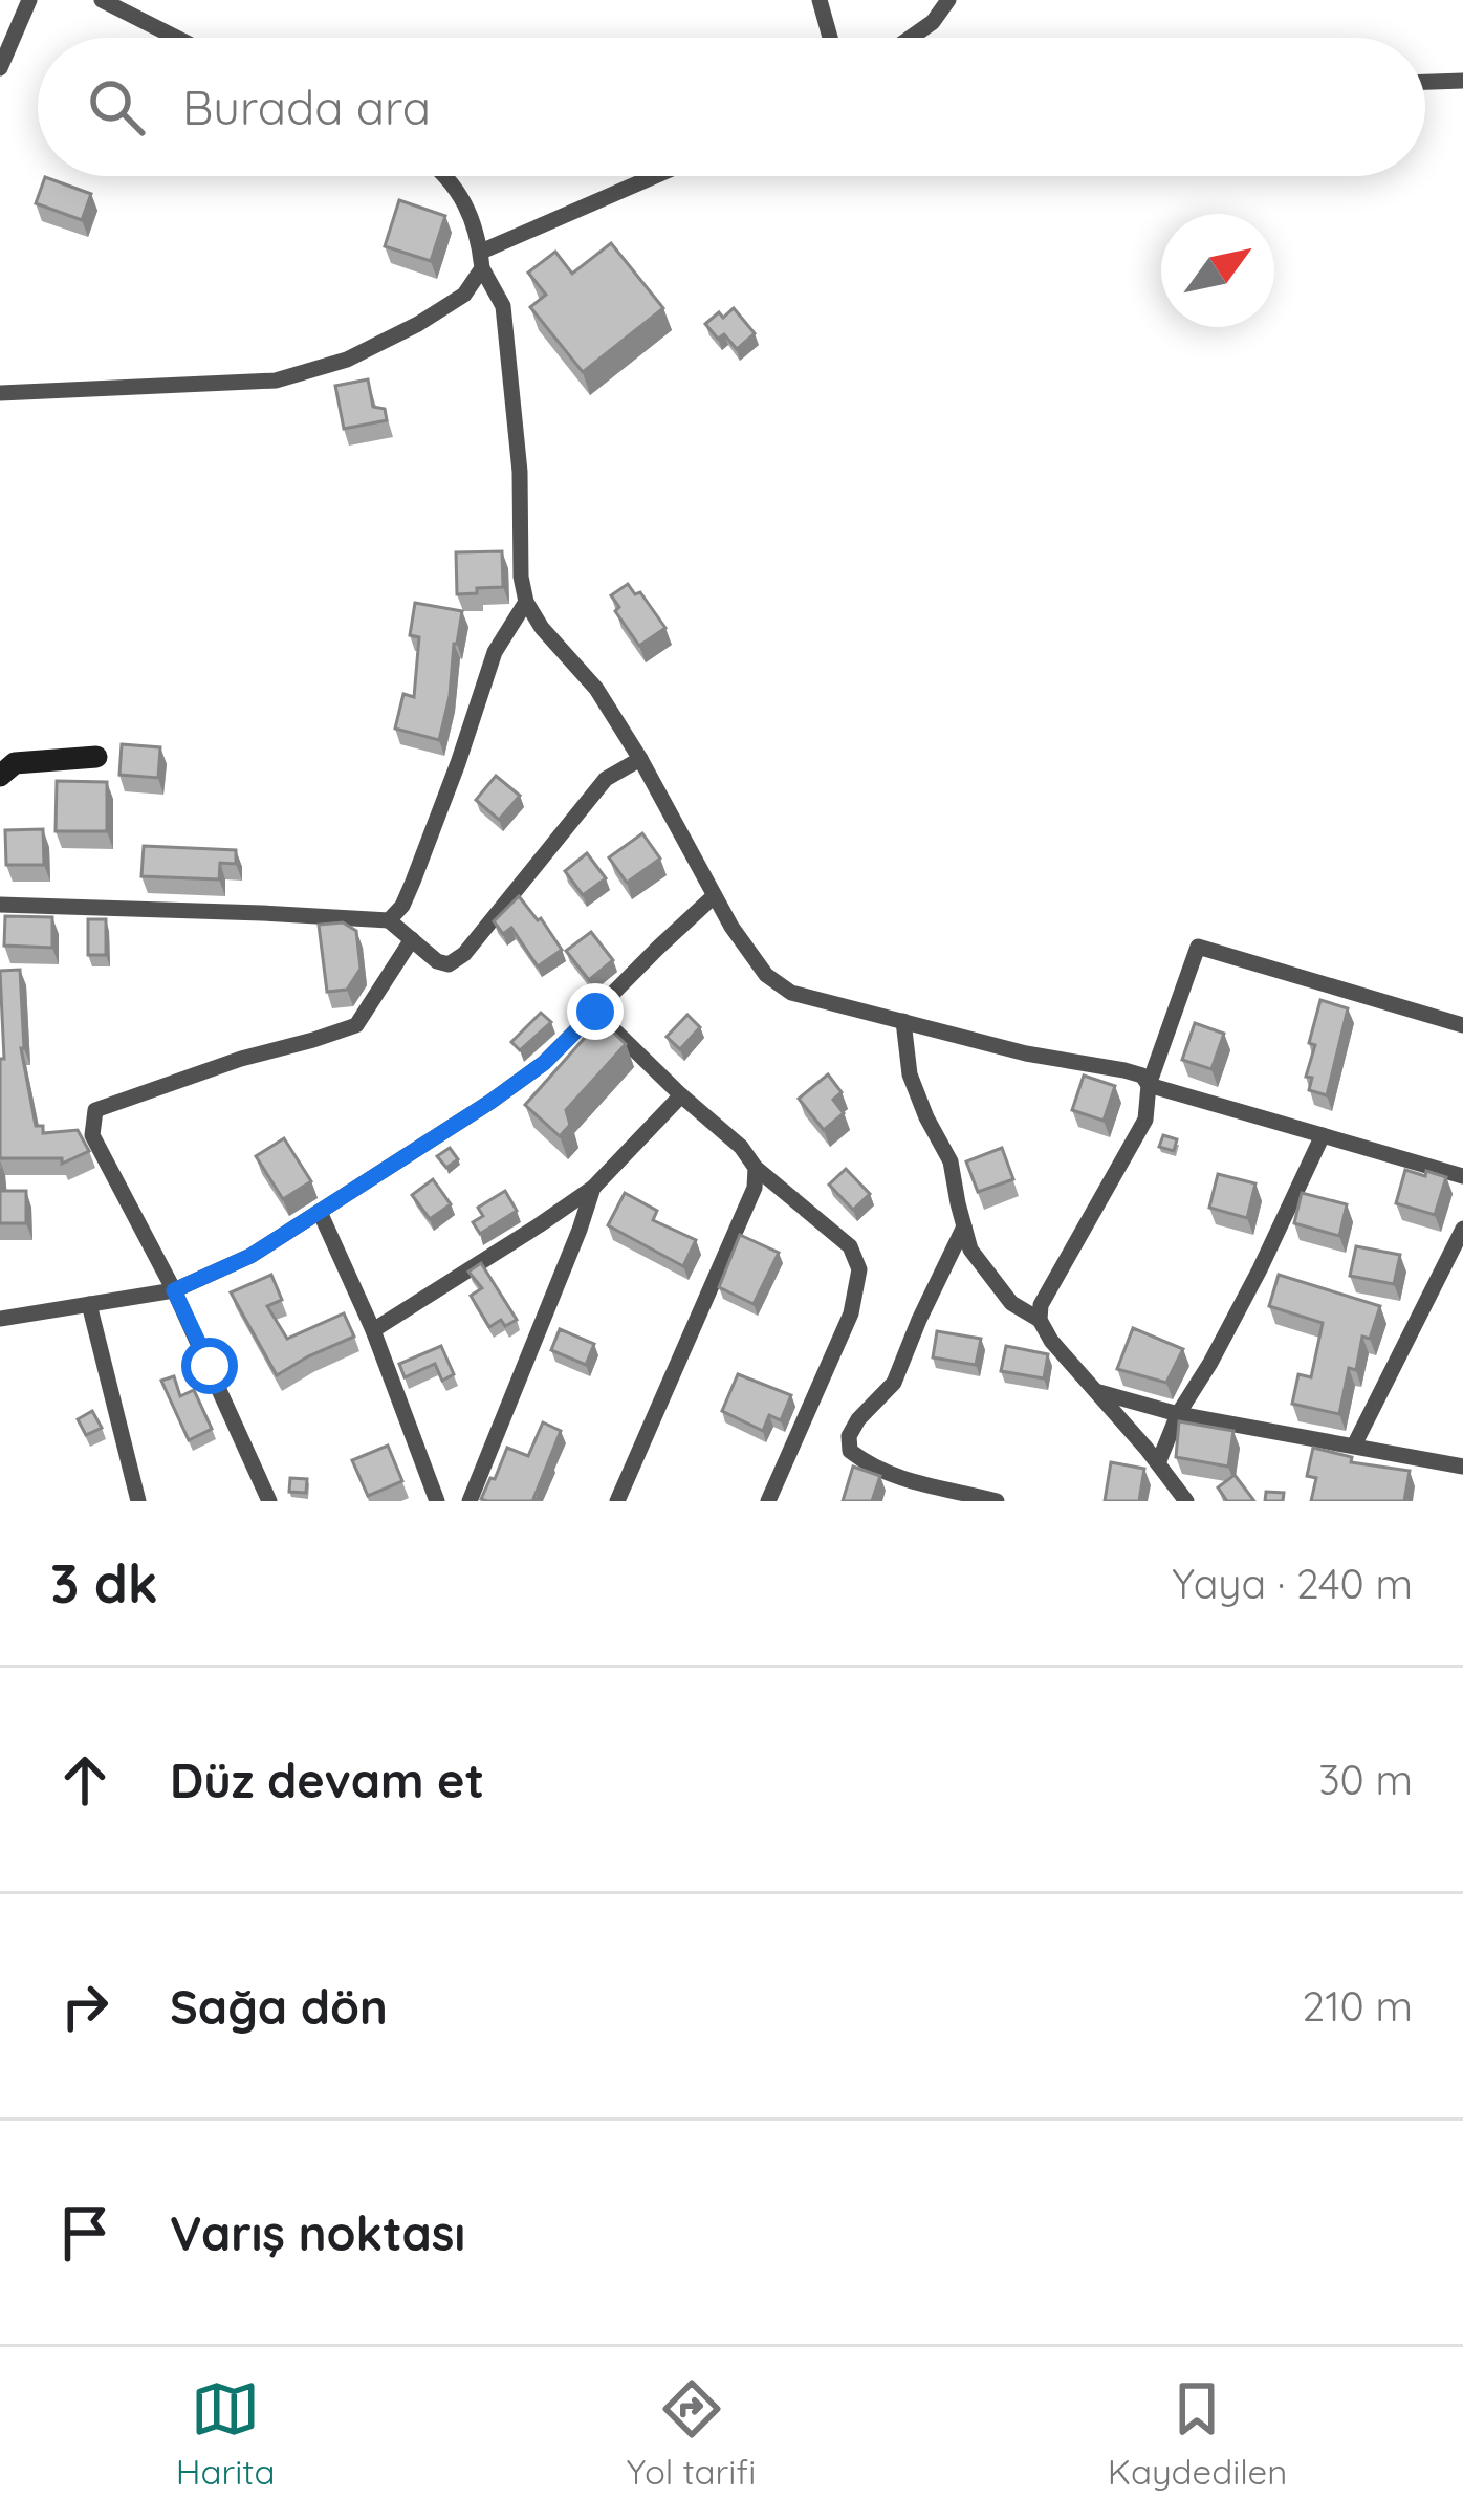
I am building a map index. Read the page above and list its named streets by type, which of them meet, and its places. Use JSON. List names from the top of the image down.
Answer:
{
  "north": "top right",
  "page": {
    "search": "Burada ara",
    "heading": ["3 dk", "Yaya · 240 m"],
    "list": [
      ["Düz devam et", "30 m"],
      ["Sağa dön", "210 m"],
      "Varış noktası"
    ],
    "nav": ["Harita", "Yol tarifi", "Kaydedilen"]
  }
}
